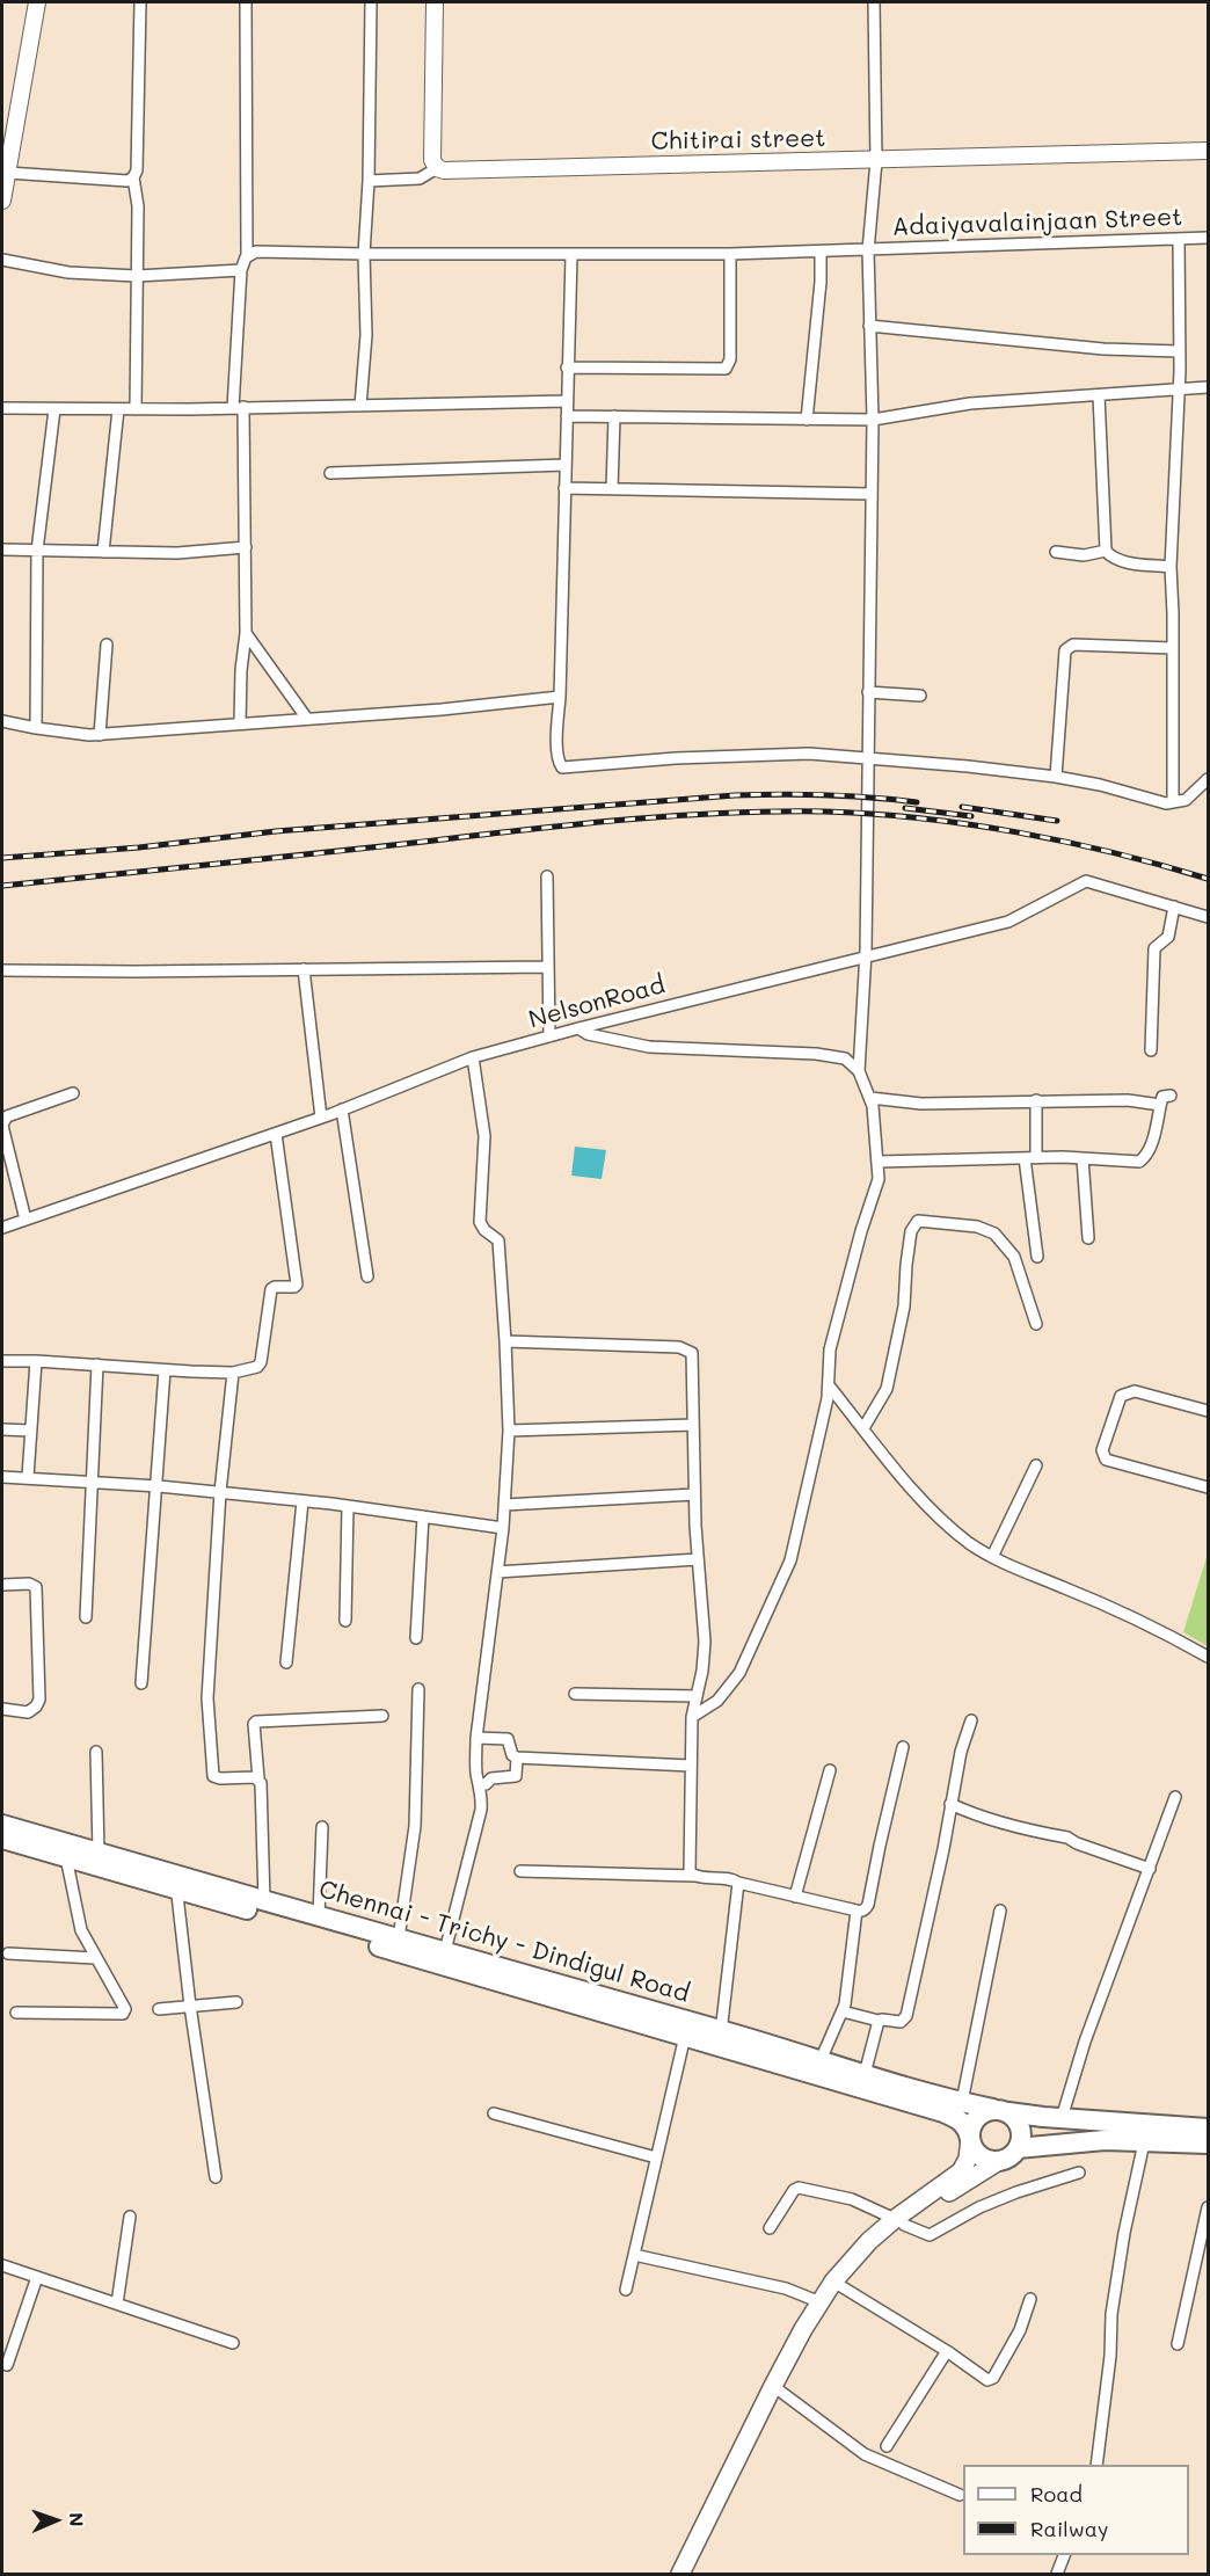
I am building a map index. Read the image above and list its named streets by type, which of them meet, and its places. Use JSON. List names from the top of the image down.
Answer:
{
  "streets": {
    "highway": ["Chennai - Trichy - Dindigul Road"],
    "street": ["Chitirai street", "Adaiyavalainjaan Street", "NelsonRoad"]
  },
  "legend": ["Road", "Railway"],
  "north": "right"
}
